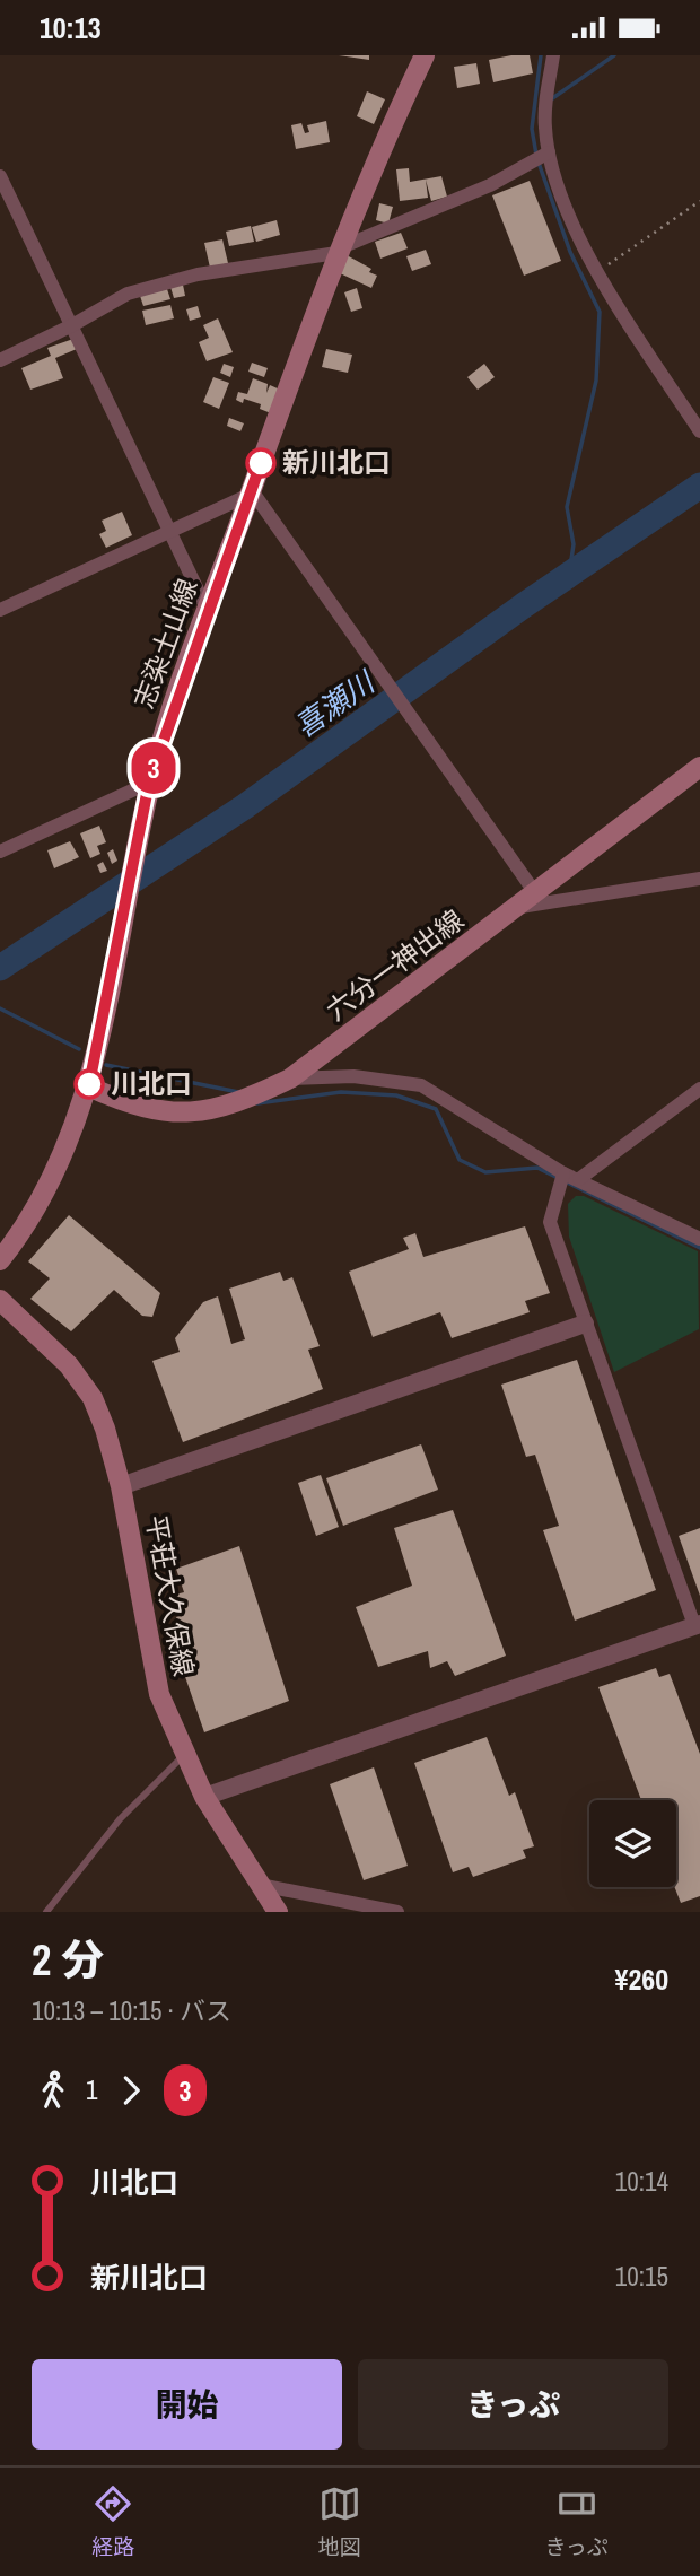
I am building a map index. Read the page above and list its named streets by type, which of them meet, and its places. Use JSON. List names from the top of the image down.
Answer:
{
  "streets": {
    "main road": ["志染土山線", "六分一神出線", "平荘大久保線"]
  },
  "crossings": [
    ["志染土山線", "六分一神出線"]
  ],
  "water": ["喜瀬川"],
  "places": ["新川北口", "川北口"],
  "lines": ["bus line 3"],
  "page": {
    "status": "10:13",
    "on_map": "3",
    "heading": ["2 分", "10:13 – 10:15 · バス", "¥260"],
    "legs": ["1", "3"],
    "list": [
      {
        "name": "川北口",
        "value": "10:14"
      },
      {
        "name": "新川北口",
        "value": "10:15"
      }
    ],
    "buttons": ["開始", "きっぷ"],
    "tabs": ["経路", "地図", "きっぷ"]
  }
}
